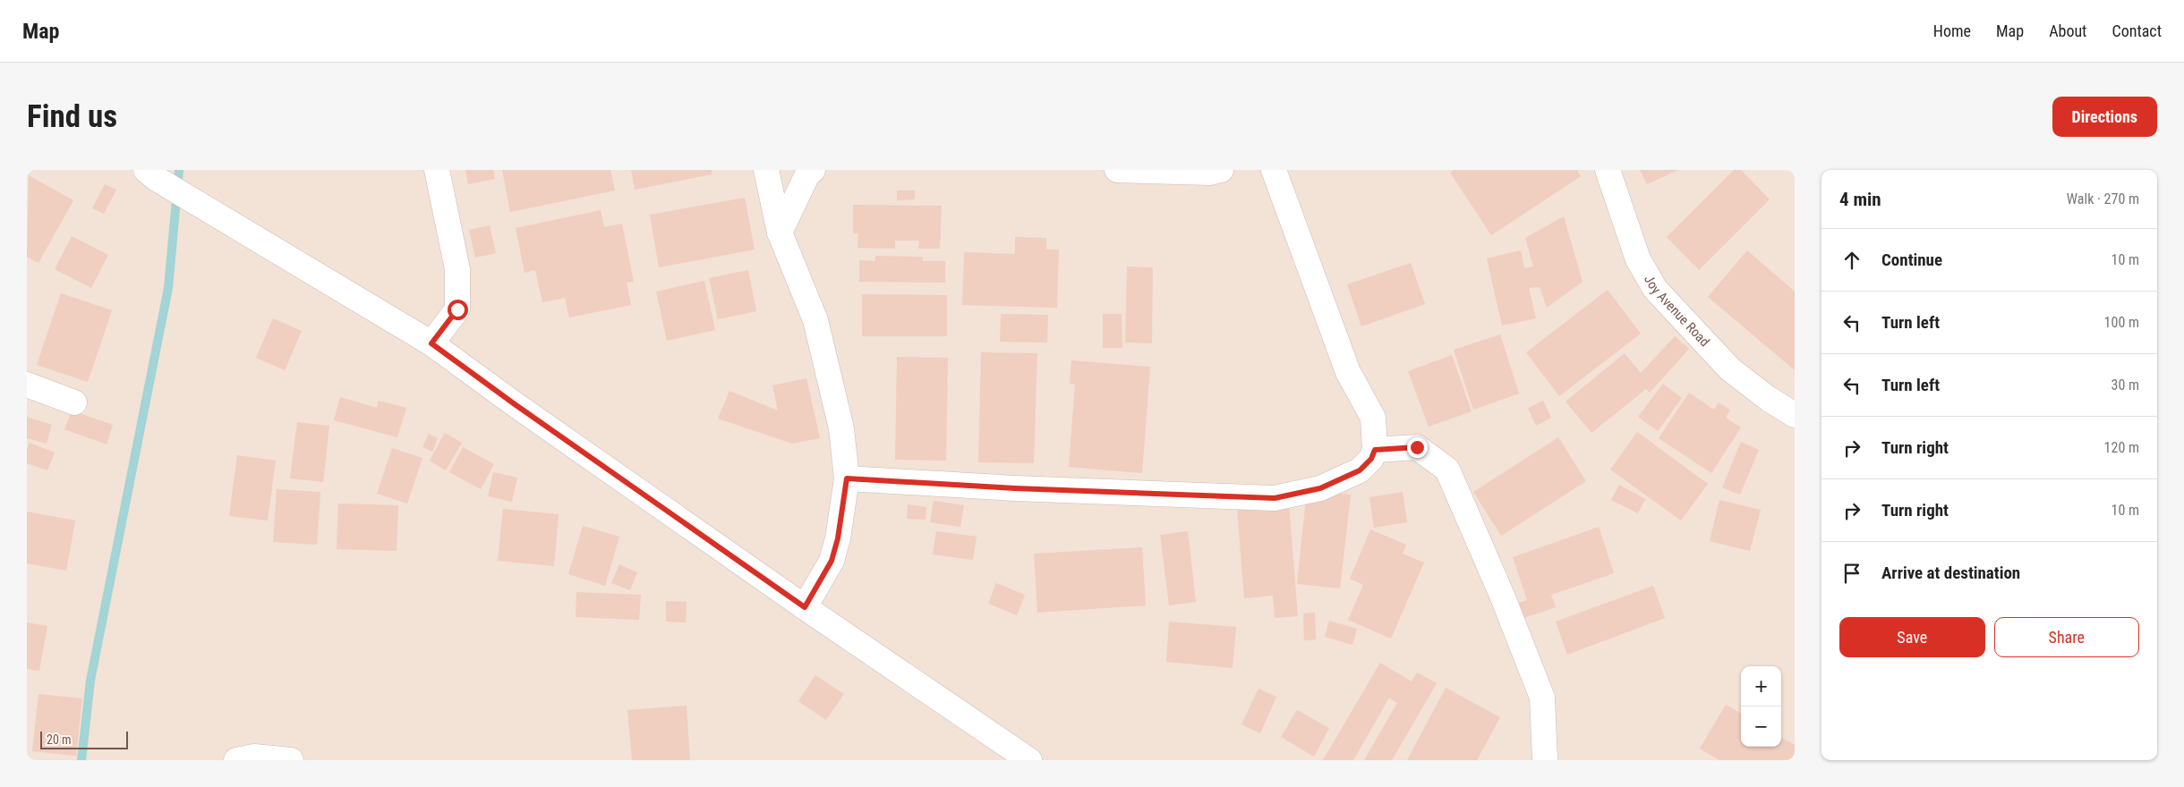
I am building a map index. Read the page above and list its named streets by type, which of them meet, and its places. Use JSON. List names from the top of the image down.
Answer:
{
  "streets": {
    "street": ["Joy Avenue Road"]
  },
  "scale_bar": "20 m",
  "page": {
    "header": "Map",
    "nav": [
      "Home",
      "Map",
      "About",
      "Contact"
    ],
    "buttons": [
      "Directions",
      ["Save", "Share"]
    ],
    "title": "Find us",
    "heading": ["4 min", "Walk · 270 m"],
    "list": [
      ["Continue", "10 m"],
      ["Turn left", "100 m"],
      ["Turn left", "30 m"],
      ["Turn right", "120 m"],
      ["Turn right", "10 m"],
      "Arrive at destination"
    ],
    "map_buttons": ["+", "−"],
    "scale": "20 m"
  }
}
